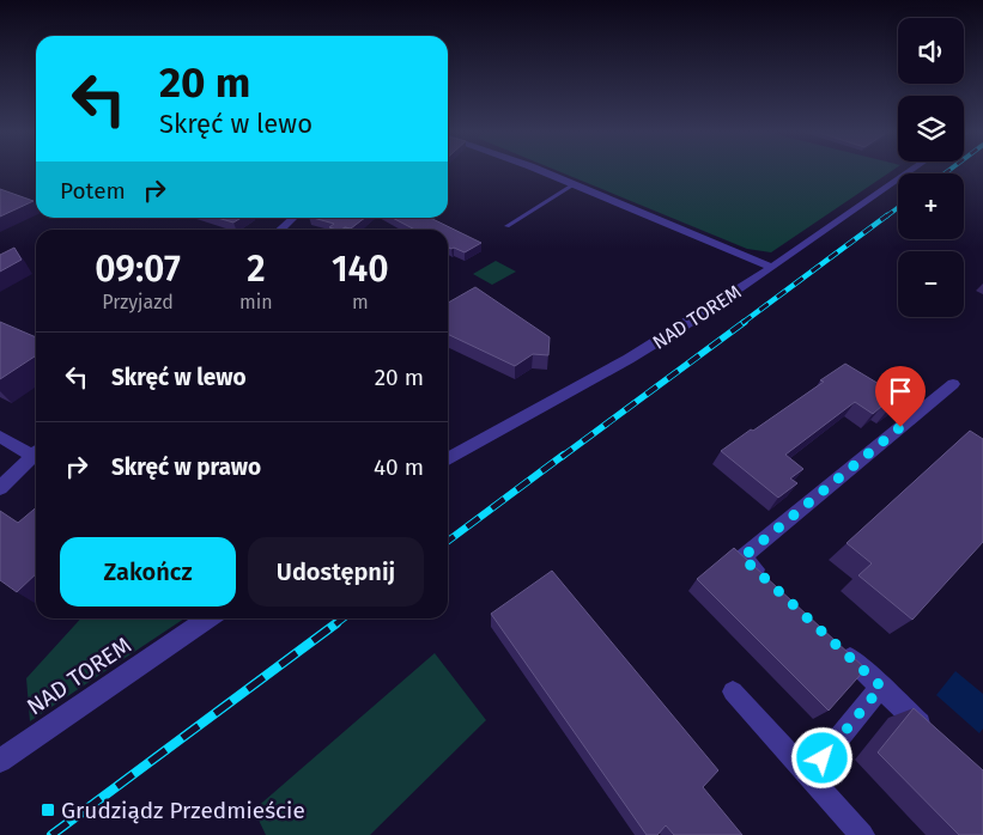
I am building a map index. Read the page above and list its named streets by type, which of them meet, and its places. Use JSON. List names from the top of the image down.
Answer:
{
  "streets": {
    "street": ["NAD TOREM"]
  },
  "places": {
    "transit": ["Grudziądz Przedmieście"]
  },
  "page": {
    "map_buttons": ["+", "−"],
    "turn": ["20 m", "Skręć w lewo"],
    "then": "Potem",
    "eta": [
      "09:07",
      "Przyjazd",
      "2",
      "min",
      "140",
      "m"
    ],
    "list": [
      {
        "name": "Skręć w lewo",
        "value": "20 m"
      },
      {
        "name": "Skręć w prawo",
        "value": "40 m"
      }
    ],
    "buttons": ["Zakończ", "Udostępnij"]
  }
}
